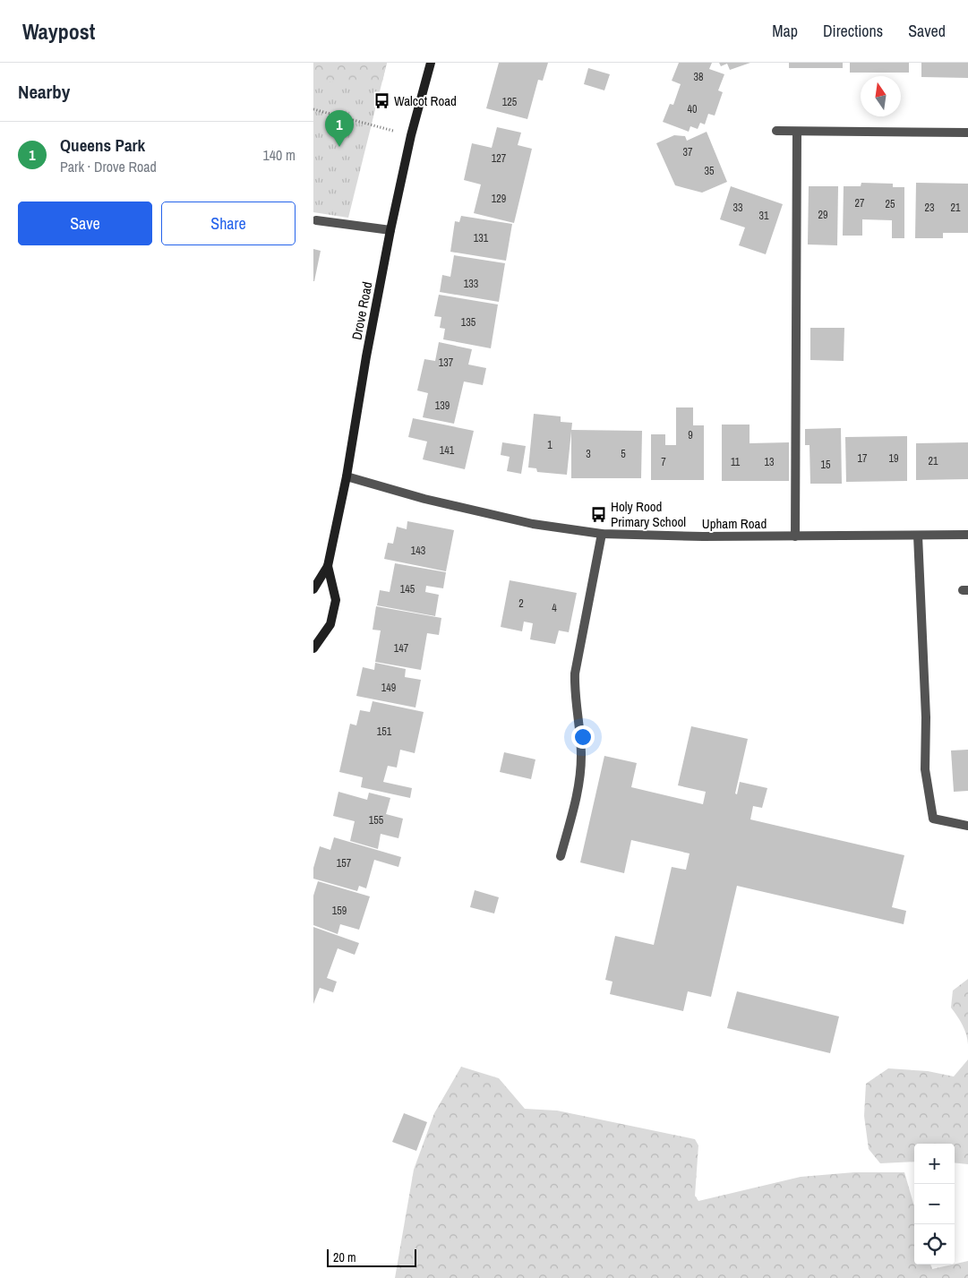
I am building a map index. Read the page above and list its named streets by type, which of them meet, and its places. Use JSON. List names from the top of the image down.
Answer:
{
  "streets": {
    "main road": ["Drove Road"],
    "street": ["Upham Road"]
  },
  "crossings": [
    ["Drove Road", "Upham Road"]
  ],
  "places": {
    "bus stop": ["Walcot Road", "Holy Rood Primary School"]
  },
  "house_numbers": [
    "38",
    "125",
    "40",
    "37",
    "127",
    "35",
    "129",
    "27",
    "25",
    "33",
    "23",
    "21",
    "29",
    "31",
    "131",
    "133",
    "135",
    "137",
    "139",
    "9",
    "1",
    "141",
    "3",
    "5",
    "17",
    "19",
    "21",
    "7",
    "11",
    "13",
    "15",
    "143",
    "145",
    "2",
    "4",
    "147",
    "149",
    "151",
    "155",
    "157",
    "159"
  ],
  "scale_bar": "20 m",
  "north": "top",
  "page": {
    "header": "Waypost",
    "nav": ["Map", "Directions", "Saved"],
    "heading": "Nearby",
    "pins": "1",
    "list": [
      {
        "mark": "1",
        "name": "Queens Park",
        "note": "Park · Drove Road",
        "value": "140 m"
      }
    ],
    "buttons": ["Save", "Share"],
    "map_buttons": ["+", "−"],
    "scale": "20 m"
  }
}
